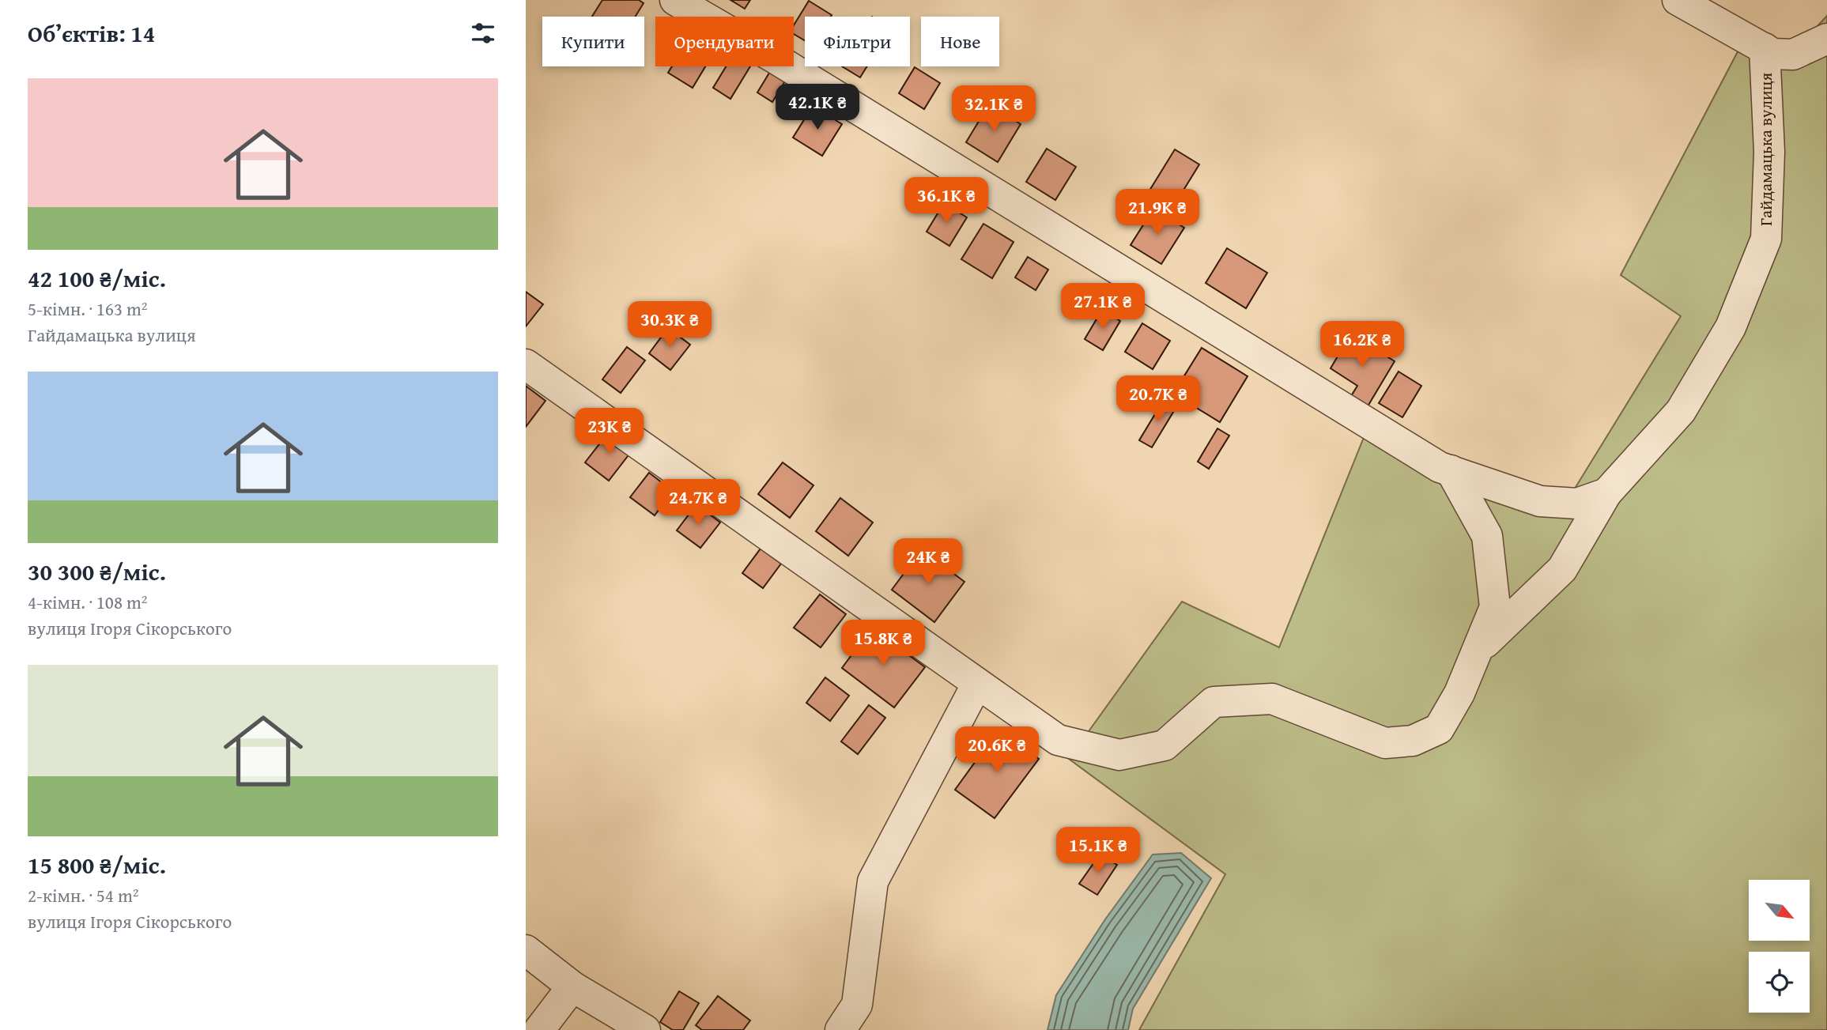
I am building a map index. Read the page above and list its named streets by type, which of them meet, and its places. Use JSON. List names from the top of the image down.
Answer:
{
  "streets": {
    "street": ["Гайдамацька вулиця"]
  },
  "north": "bottom right",
  "page": {
    "heading": "Об’єктів: 14",
    "chip": [
      "Купити",
      "Орендувати",
      "Фільтри",
      "Нове"
    ],
    "list": [
      {
        "name": "42 100 ₴/міс.",
        "note": "5-кімн. · 163 m² · Гайдамацька вулиця"
      },
      {
        "name": "30 300 ₴/міс.",
        "note": "4-кімн. · 108 m² · вулиця Ігоря Сікорського"
      },
      {
        "name": "15 800 ₴/міс.",
        "note": "2-кімн. · 54 m² · вулиця Ігоря Сікорського"
      }
    ],
    "price": [
      "42.1K ₴",
      "32.1K ₴",
      "36.1K ₴",
      "21.9K ₴",
      "27.1K ₴",
      "30.3K ₴",
      "16.2K ₴",
      "20.7K ₴",
      "23K ₴",
      "24.7K ₴",
      "24K ₴",
      "15.8K ₴",
      "20.6K ₴",
      "15.1K ₴"
    ]
  }
}
